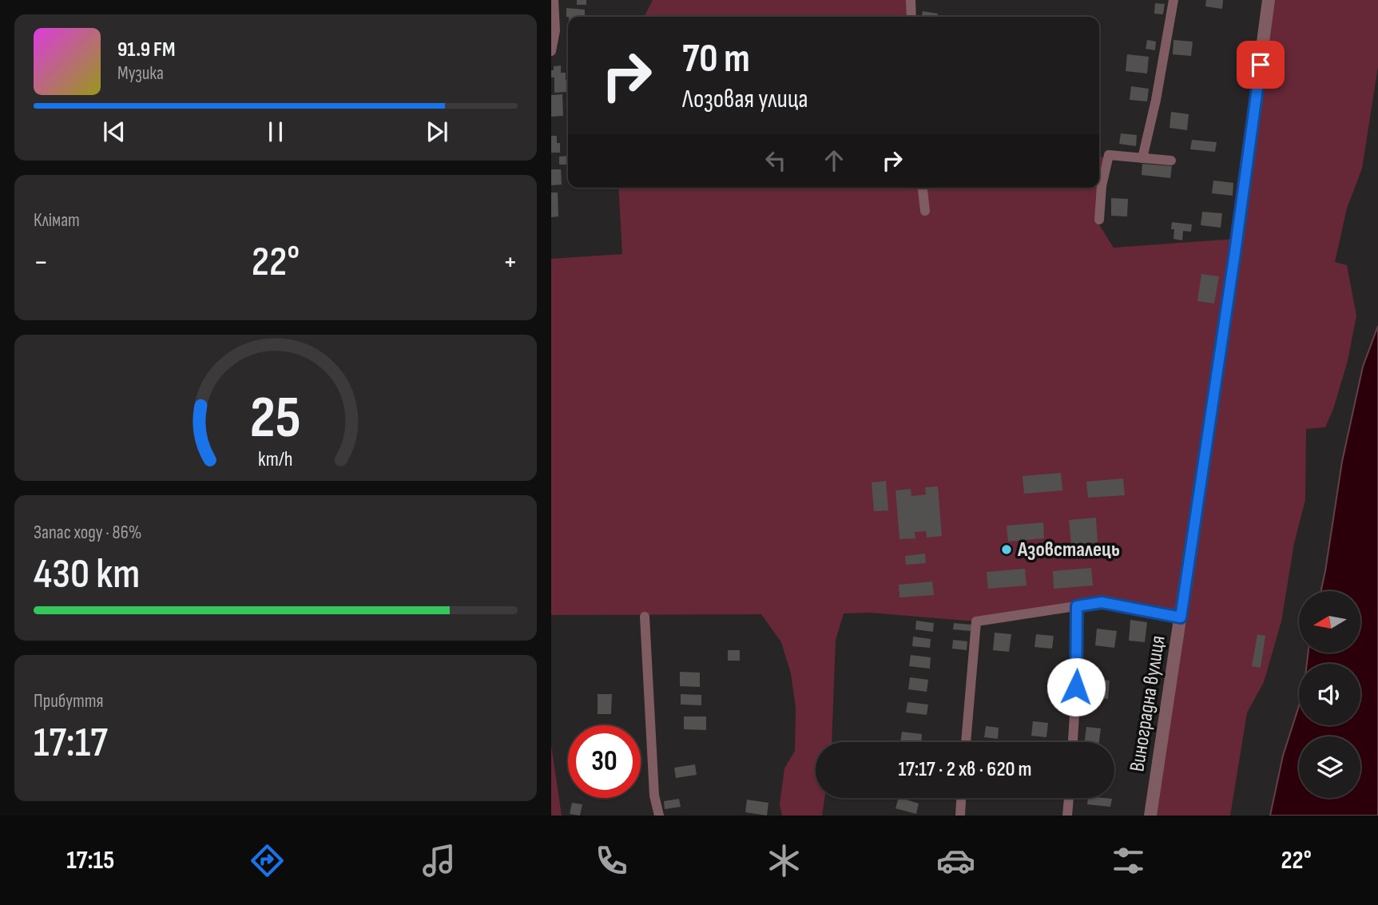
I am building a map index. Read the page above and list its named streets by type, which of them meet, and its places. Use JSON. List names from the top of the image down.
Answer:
{
  "streets": {
    "street": ["Виноградна вулиця"]
  },
  "places": ["Азовсталець"],
  "north": "left",
  "page": {
    "turn": ["70 m", "Лозовая улица"],
    "song": ["91.9 FM", "Музика"],
    "tile": [
      "Клімат",
      ["Запас ходу · 86%", "430 km"],
      ["Прибуття", "17:17"]
    ],
    "heat": ["−", "22°", "+"],
    "limit": "30",
    "trip": "17:17 · 2 хв · 620 m",
    "tabs": ["17:15", "22°"],
    "gauge": ["25", "km/h"]
  }
}
